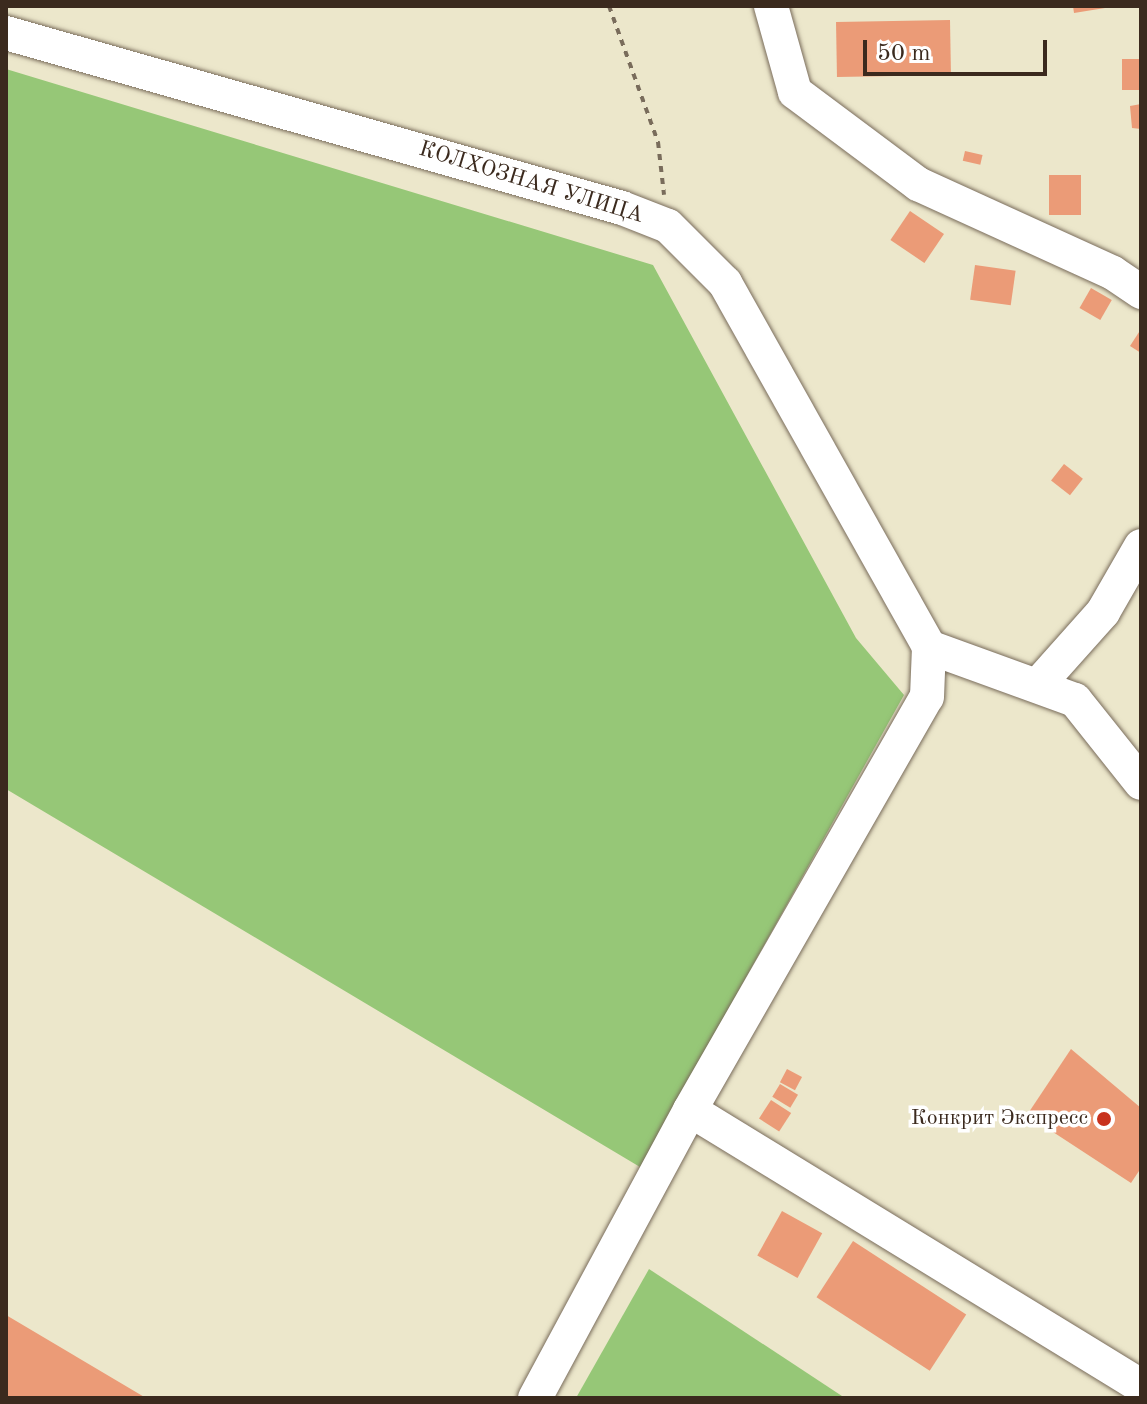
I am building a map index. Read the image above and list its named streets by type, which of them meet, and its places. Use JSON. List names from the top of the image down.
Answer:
{
  "streets": {
    "street": ["КОЛХОЗНАЯ УЛИЦА"]
  },
  "places": ["Конкрит Экспресс"],
  "scale_bar": "50 m"
}
